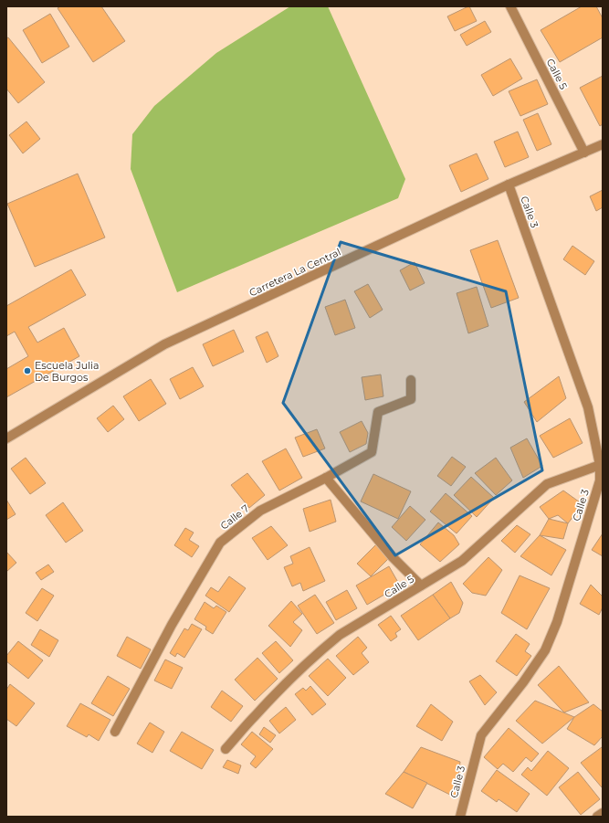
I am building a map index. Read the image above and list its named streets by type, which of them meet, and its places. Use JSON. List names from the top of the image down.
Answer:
{
  "streets": {
    "street": [
      "Calle 5",
      "Calle 3",
      "Carretera La Central",
      "Calle 7"
    ]
  },
  "crossings": [
    ["Calle 5", "Calle 3"],
    ["Calle 5", "Carretera La Central"],
    ["Calle 3", "Carretera La Central"]
  ],
  "places": ["Escuela Julia De Burgos"]
}
